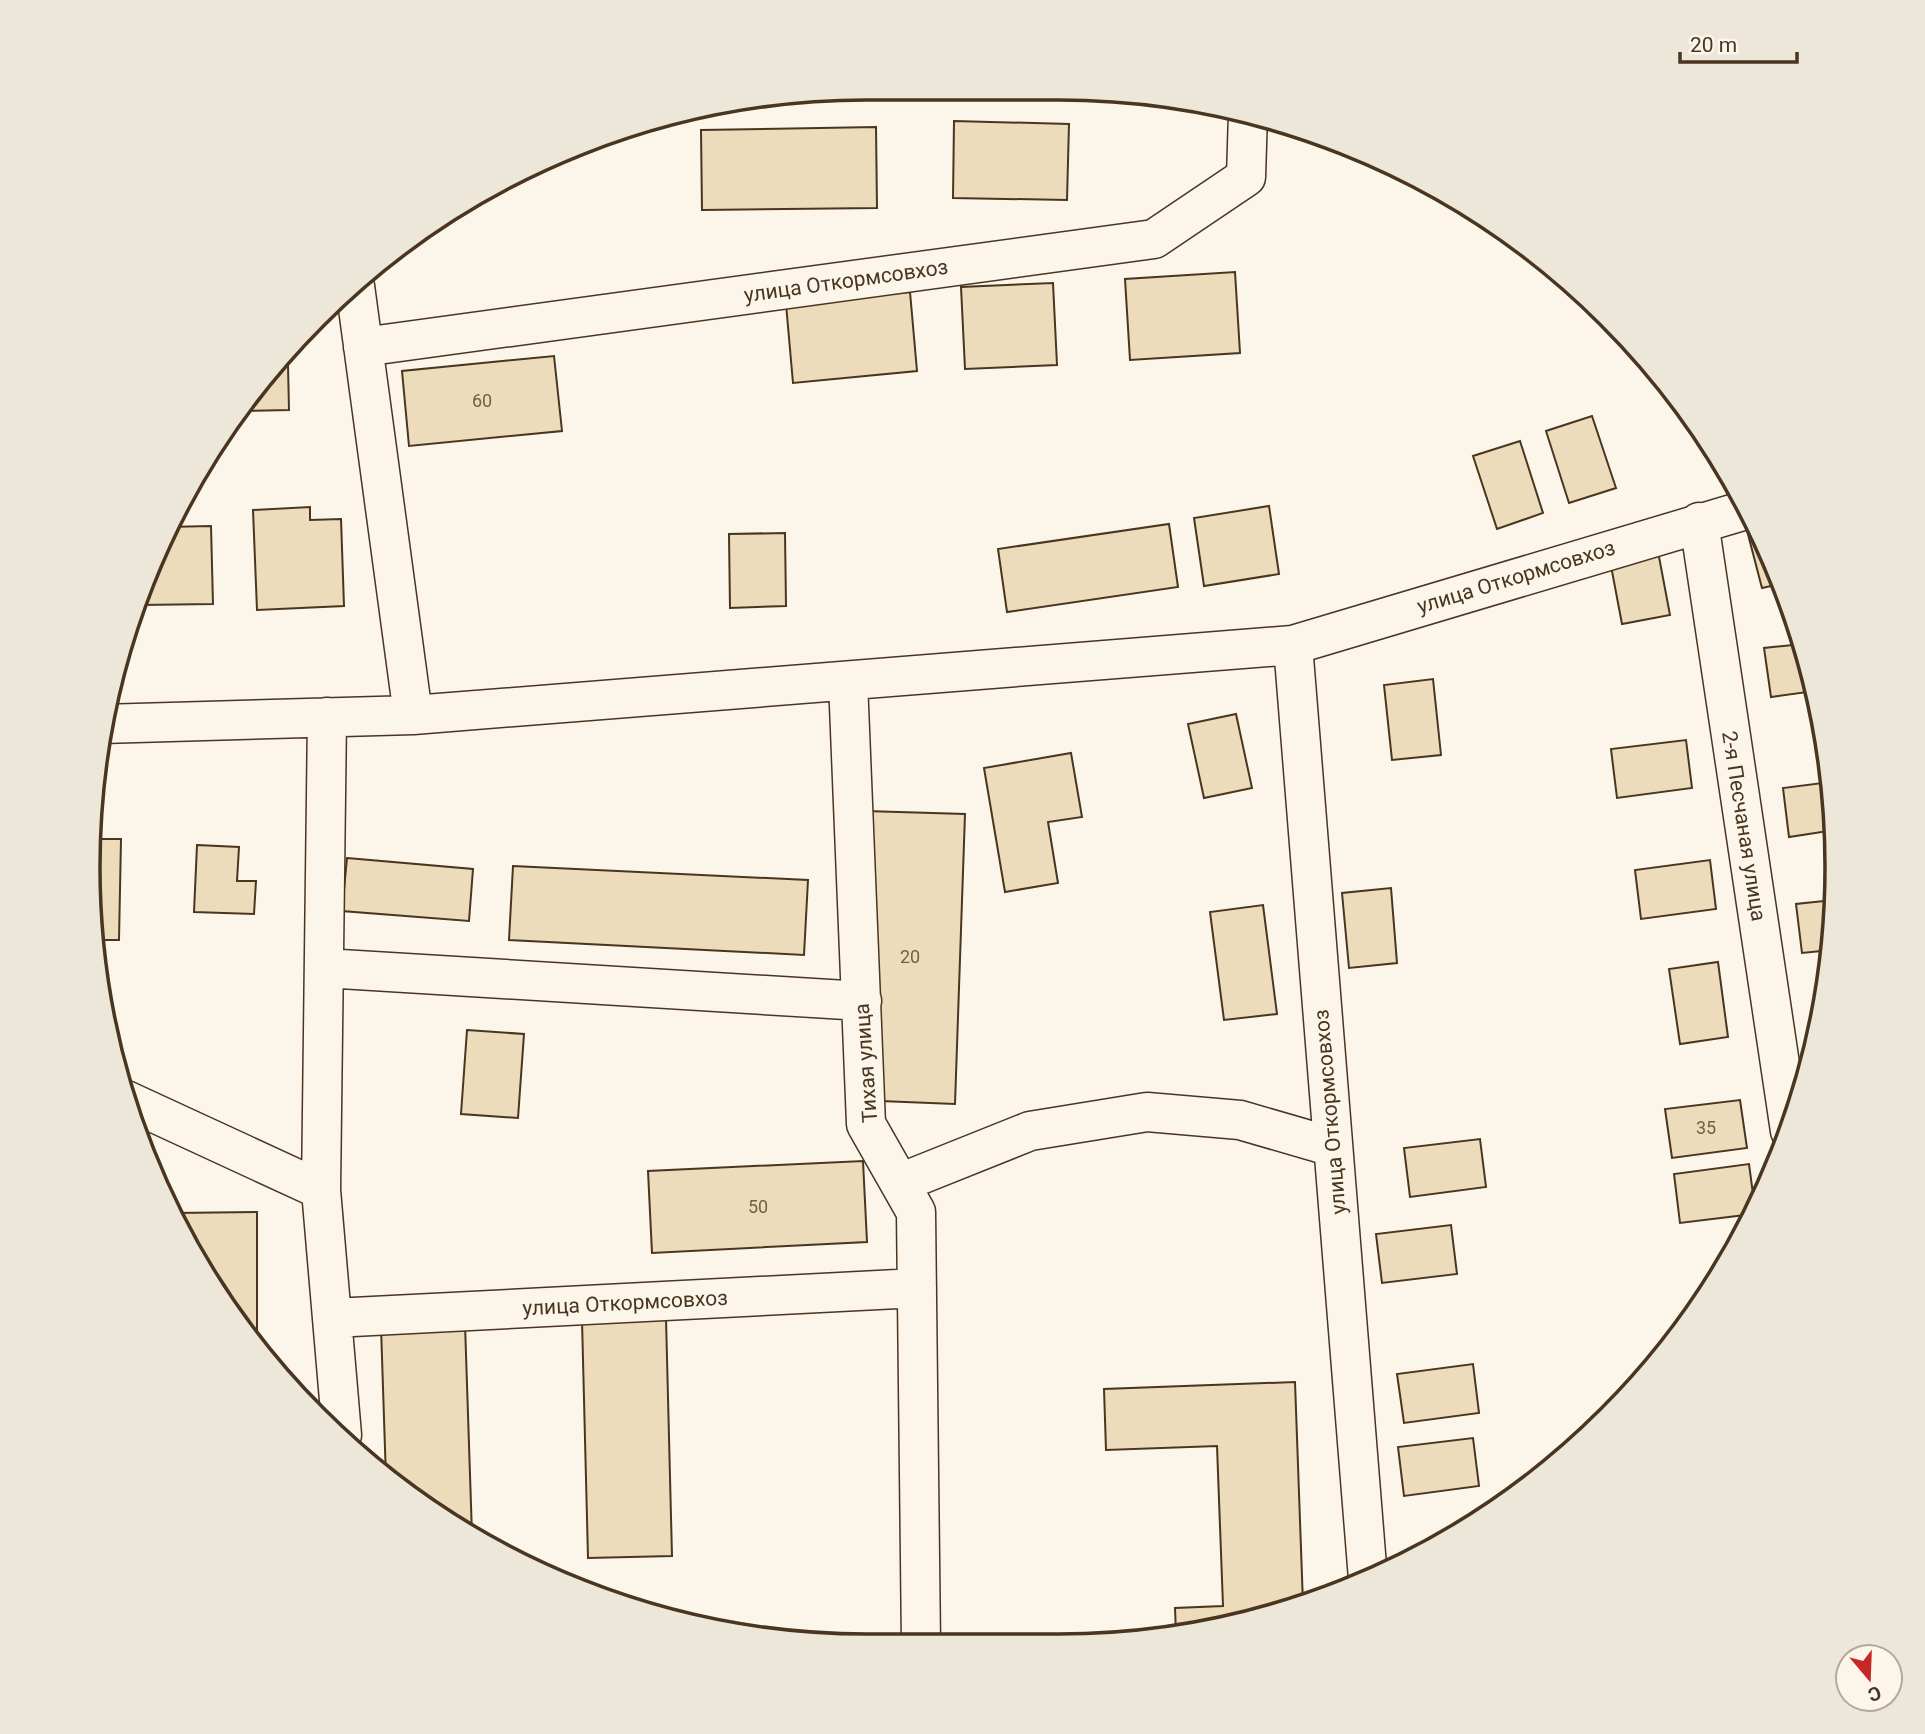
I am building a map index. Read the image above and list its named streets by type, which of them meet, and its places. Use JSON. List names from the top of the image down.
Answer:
{
  "streets": {
    "street": ["улица Откормсовхоз", "2-я Песчаная улица", "Тихая улица"]
  },
  "crossings": [
    ["улица Откормсовхоз", "2-я Песчаная улица"],
    ["улица Откормсовхоз", "Тихая улица"]
  ],
  "house_numbers": [
    "60",
    "20",
    "35",
    "50"
  ],
  "scale_bar": "20 m",
  "north": "bottom"
}
